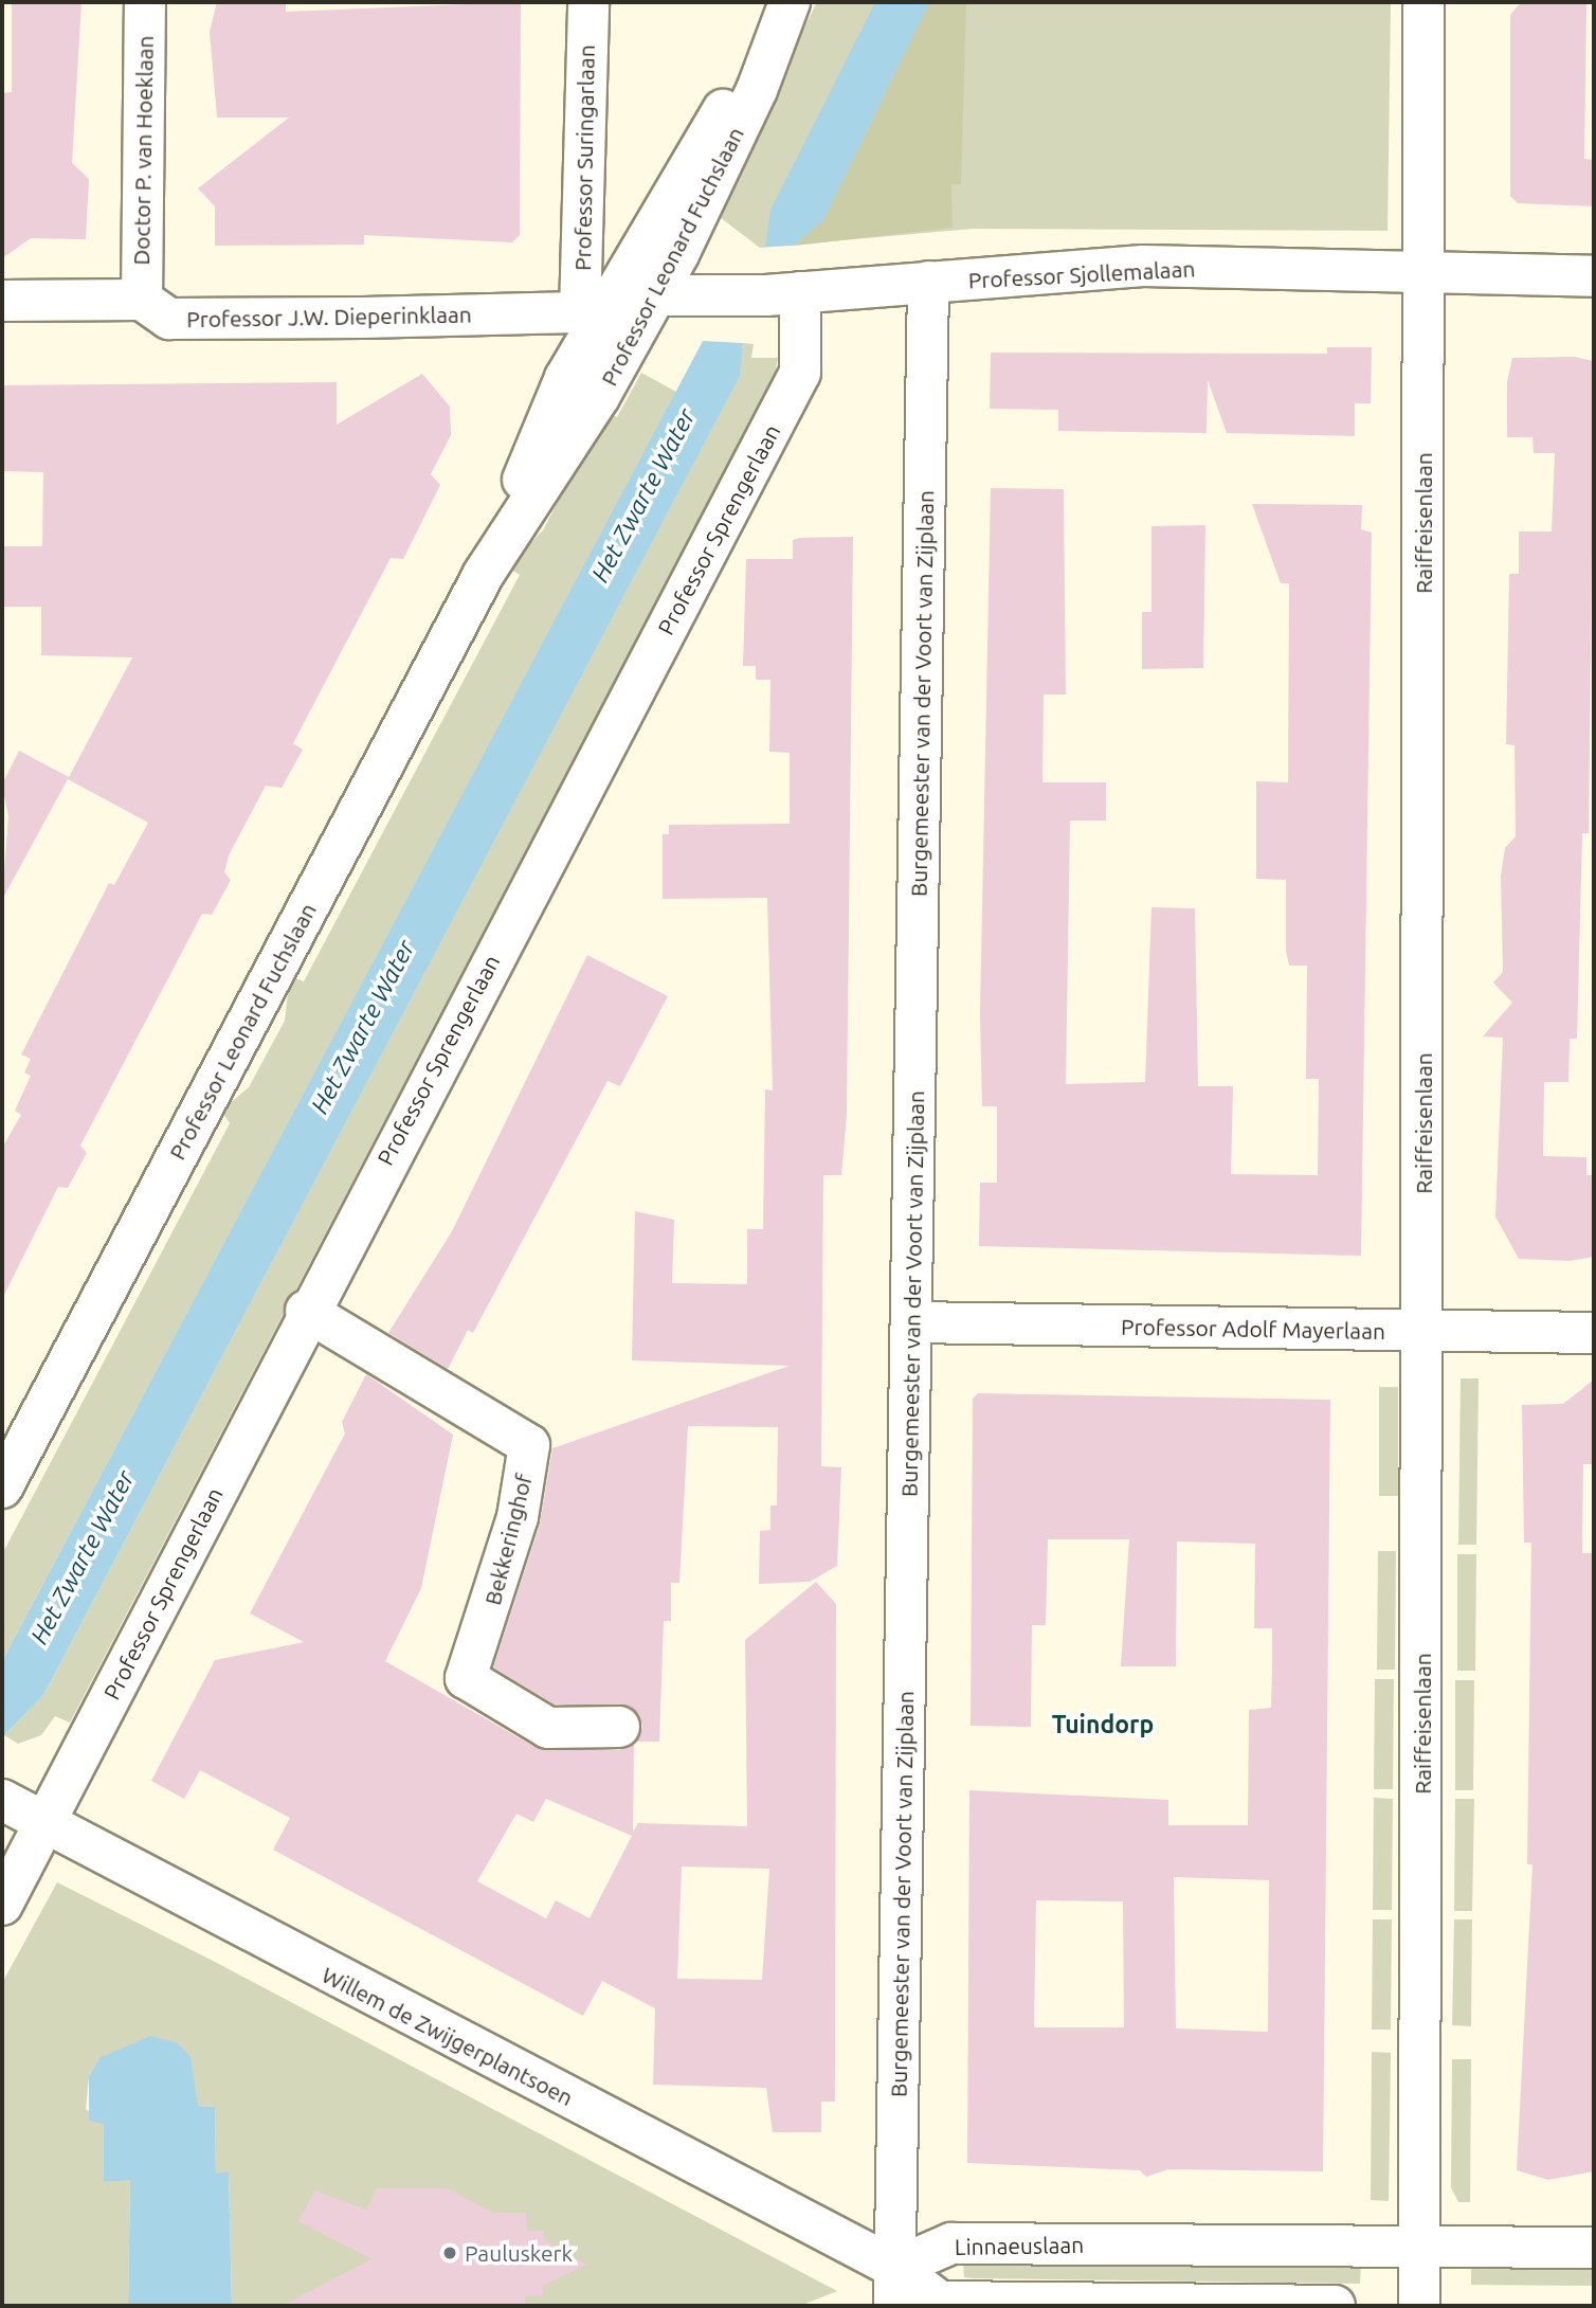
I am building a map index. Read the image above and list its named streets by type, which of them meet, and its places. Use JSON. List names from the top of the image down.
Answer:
{
  "streets": {
    "street": [
      "Doctor P. van Hoeklaan",
      "Professor Suringarlaan",
      "Professor Leonard Fuchslaan",
      "Professor Sjollemalaan",
      "Professor J.W. Dieperinklaan",
      "Raiffeisenlaan",
      "Professor Sprengerlaan",
      "Burgemeester van der Voort van Zijplaan",
      "Professor Adolf Mayerlaan",
      "Bekkeringhof",
      "Willem de Zwijgerplantsoen",
      "Linnaeuslaan"
    ]
  },
  "crossings": [
    ["Doctor P. van Hoeklaan", "Professor J.W. Dieperinklaan"],
    ["Professor Suringarlaan", "Professor Leonard Fuchslaan"],
    ["Professor Suringarlaan", "Professor Sjollemalaan"],
    ["Professor Suringarlaan", "Professor J.W. Dieperinklaan"],
    ["Professor Leonard Fuchslaan", "Professor Sjollemalaan"],
    ["Professor Leonard Fuchslaan", "Professor J.W. Dieperinklaan"],
    ["Professor Sjollemalaan", "Professor J.W. Dieperinklaan"],
    ["Professor Sjollemalaan", "Raiffeisenlaan"],
    ["Professor Sjollemalaan", "Professor Sprengerlaan"],
    ["Professor Sjollemalaan", "Burgemeester van der Voort van Zijplaan"],
    ["Raiffeisenlaan", "Professor Adolf Mayerlaan"],
    ["Raiffeisenlaan", "Linnaeuslaan"],
    ["Professor Sprengerlaan", "Bekkeringhof"],
    ["Professor Sprengerlaan", "Willem de Zwijgerplantsoen"],
    ["Burgemeester van der Voort van Zijplaan", "Professor Adolf Mayerlaan"],
    ["Burgemeester van der Voort van Zijplaan", "Willem de Zwijgerplantsoen"],
    ["Burgemeester van der Voort van Zijplaan", "Linnaeuslaan"],
    ["Willem de Zwijgerplantsoen", "Linnaeuslaan"]
  ],
  "districts": ["Tuindorp"],
  "water": ["Het Zwarte Water"],
  "places": ["Pauluskerk"]
}
